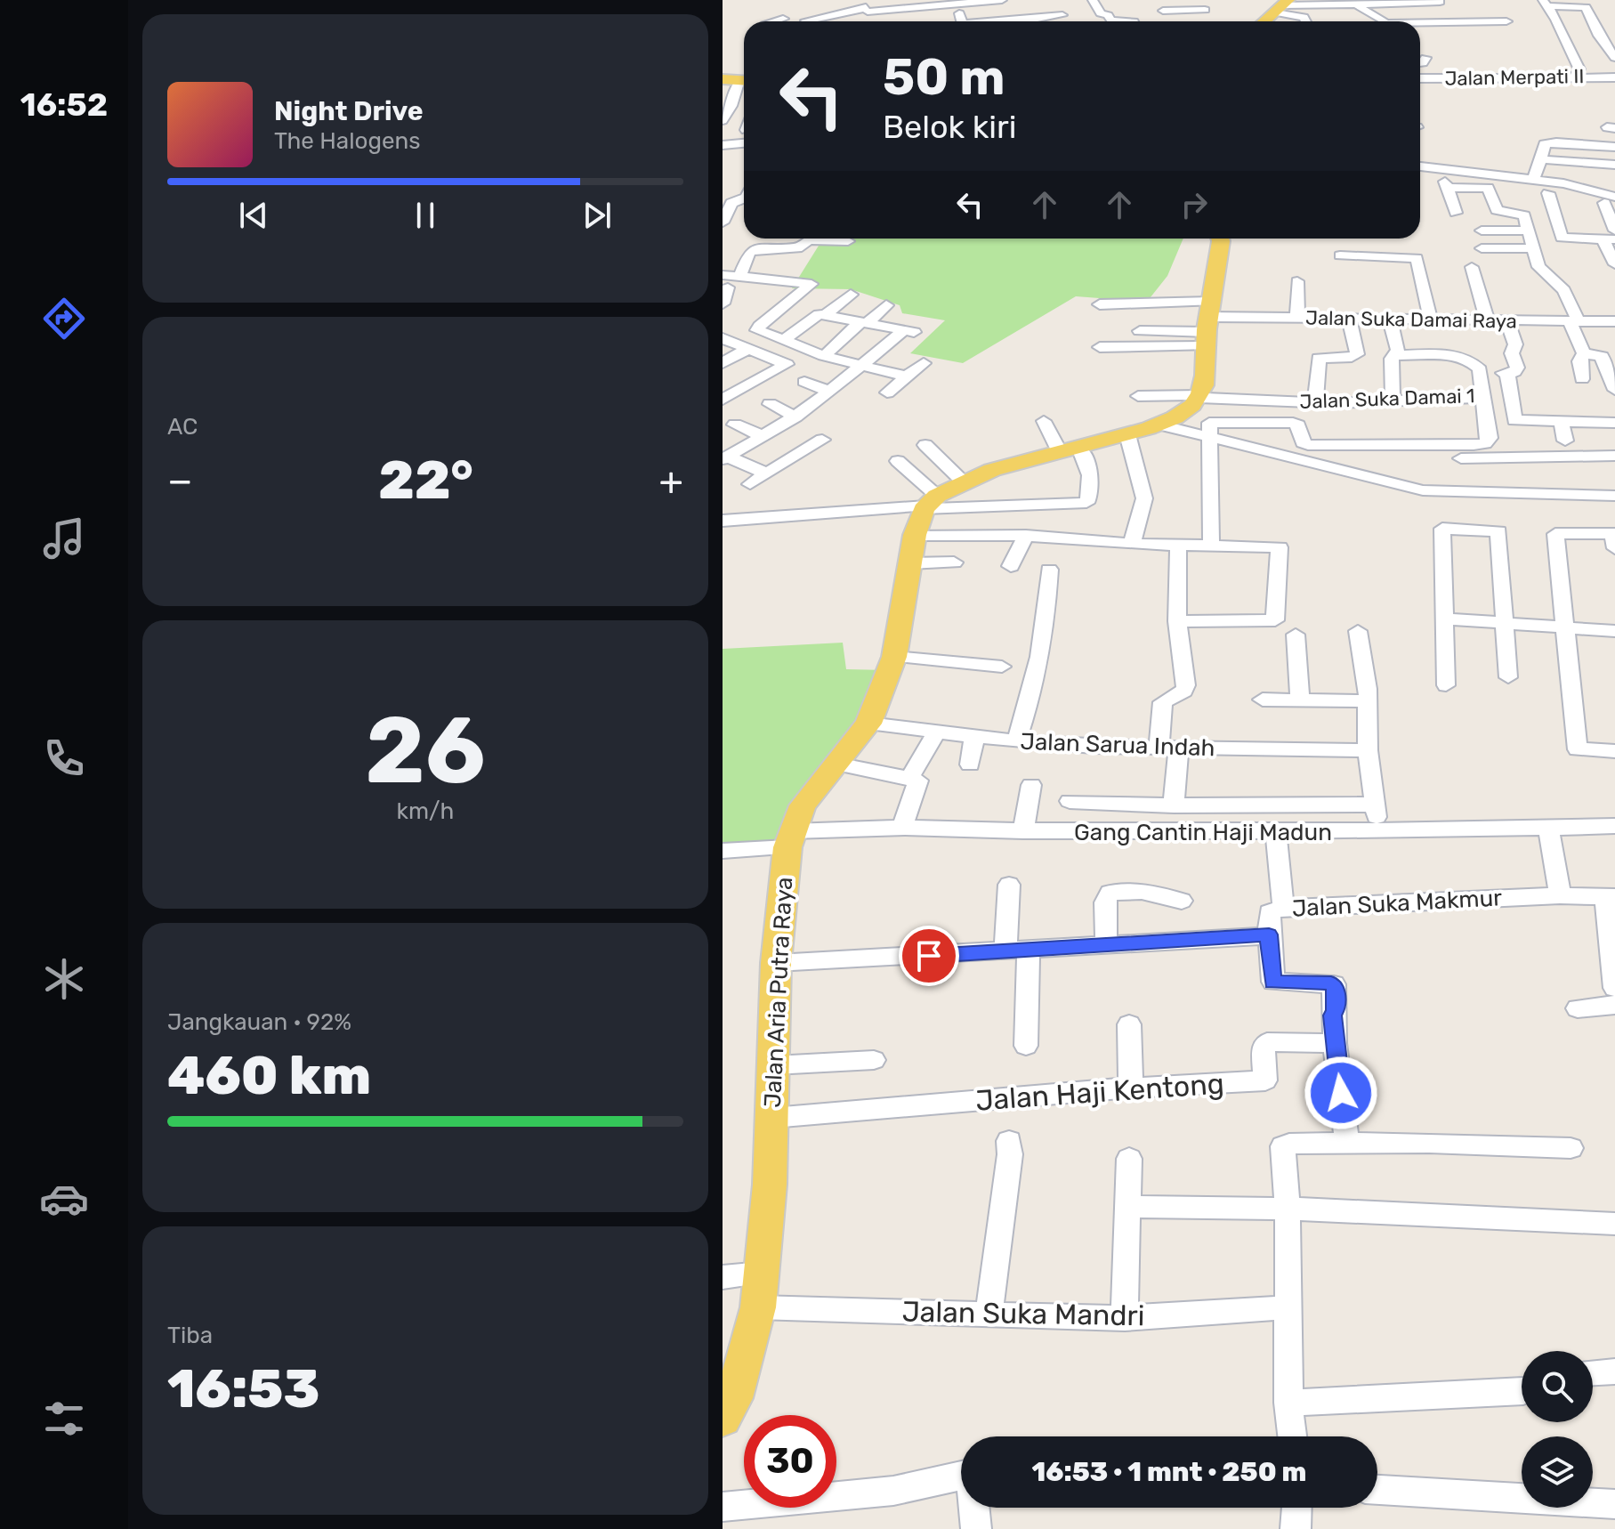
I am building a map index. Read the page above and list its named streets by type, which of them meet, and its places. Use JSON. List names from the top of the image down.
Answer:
{
  "streets": {
    "main road": ["Jalan Aria Putra Raya"],
    "street": [
      "Jalan Merpati II",
      "Jalan Suka Damai Raya",
      "Jalan Suka Damai 1",
      "Jalan Sarua Indah",
      "Gang Cantin Haji Madun",
      "Jalan Suka Makmur",
      "Jalan Haji Kentong",
      "Jalan Suka Mandri"
    ]
  },
  "crossings": [
    ["Jalan Sarua Indah", "Jalan Aria Putra Raya"],
    ["Gang Cantin Haji Madun", "Jalan Aria Putra Raya"],
    ["Jalan Suka Makmur", "Jalan Aria Putra Raya"],
    ["Jalan Aria Putra Raya", "Jalan Haji Kentong"],
    ["Jalan Aria Putra Raya", "Jalan Suka Mandri"]
  ],
  "page": {
    "tabs": "16:52",
    "turn": ["50 m", "Belok kiri"],
    "song": ["Night Drive", "The Halogens"],
    "tile": [
      "AC",
      ["26", "km/h"],
      ["Jangkauan · 92%", "460 km"],
      ["Tiba", "16:53"]
    ],
    "heat": ["−", "22°", "+"],
    "limit": "30",
    "trip": "16:53 · 1 mnt · 250 m"
  }
}
